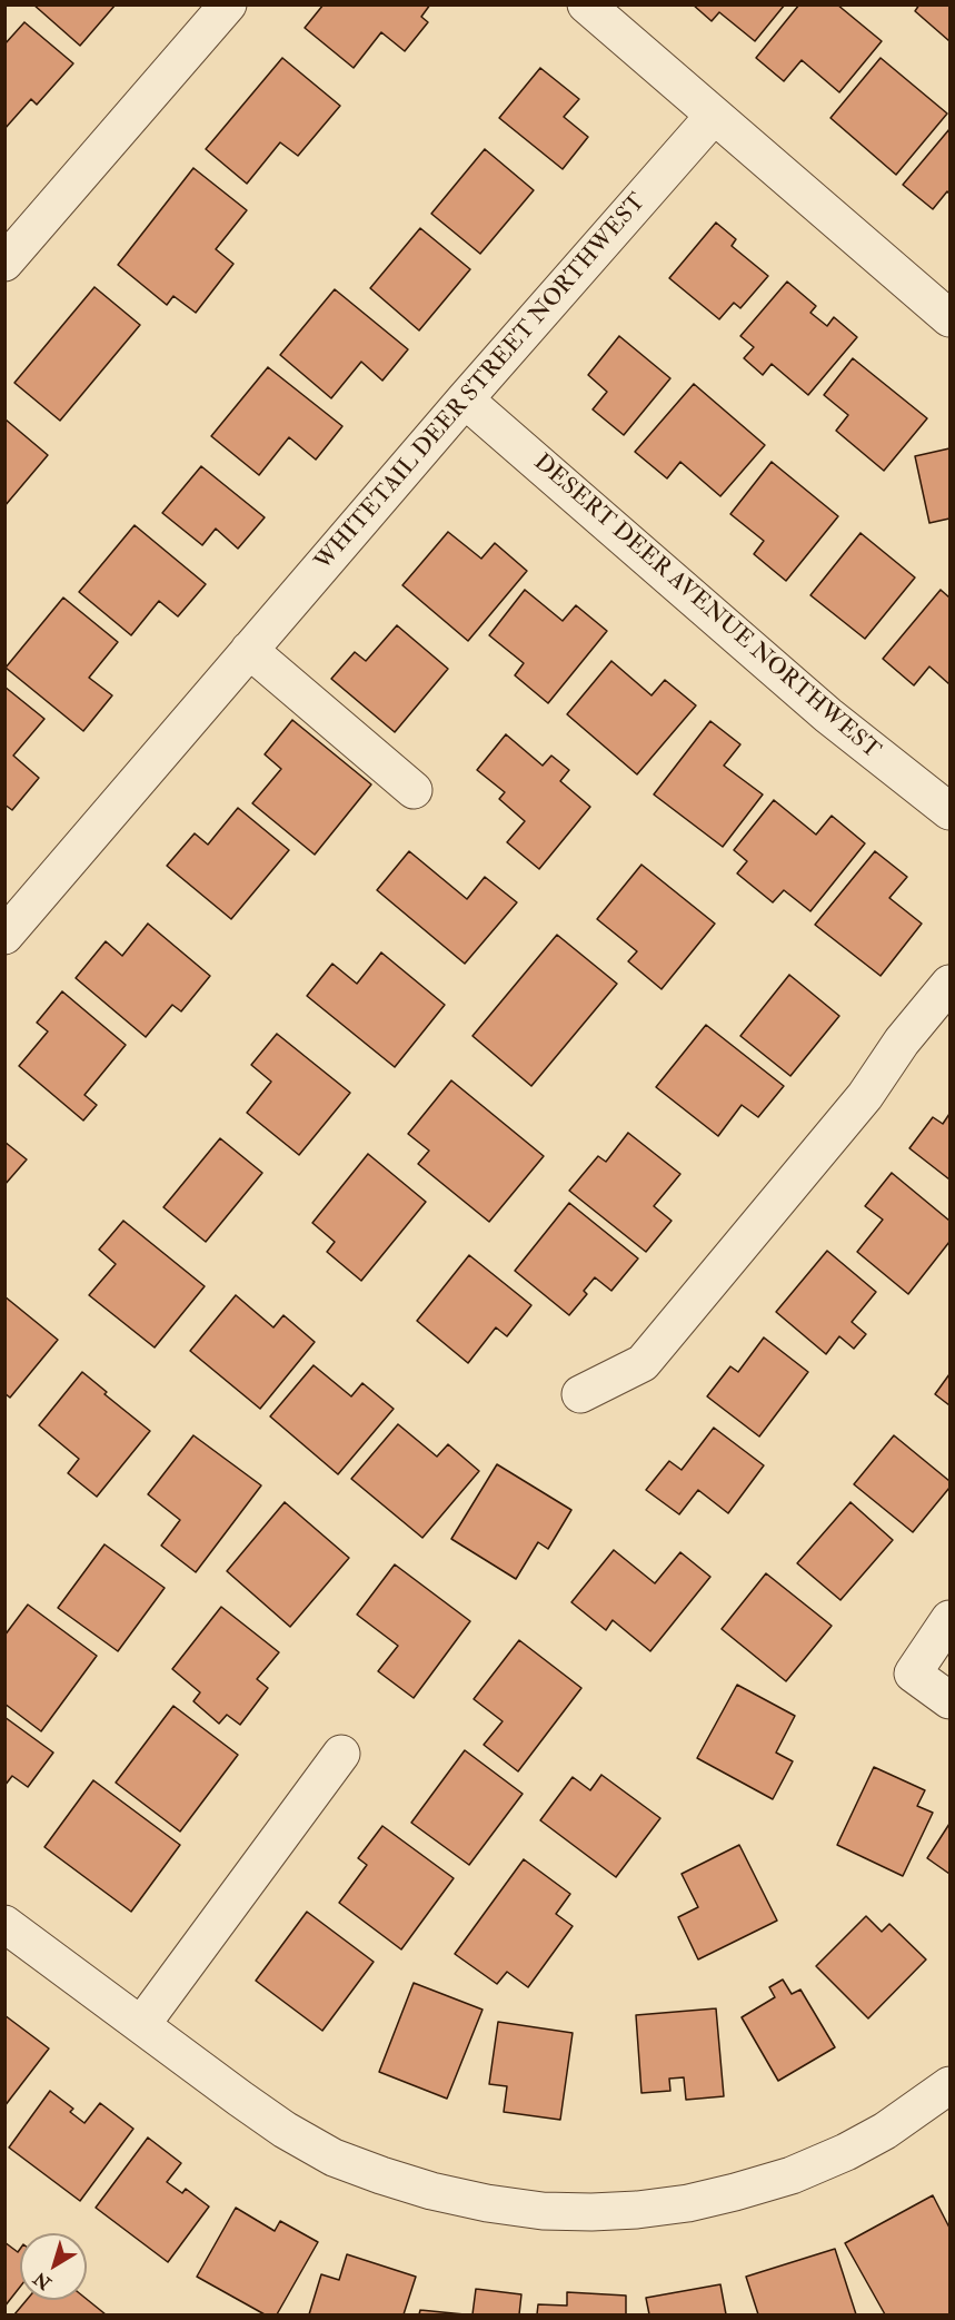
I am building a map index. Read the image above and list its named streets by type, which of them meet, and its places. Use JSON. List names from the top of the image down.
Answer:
{
  "streets": {
    "street": ["WHITETAIL DEER STREET NORTHWEST", "DESERT DEER AVENUE NORTHWEST"]
  },
  "crossings": [
    ["WHITETAIL DEER STREET NORTHWEST", "DESERT DEER AVENUE NORTHWEST"]
  ],
  "north": "bottom left"
}
